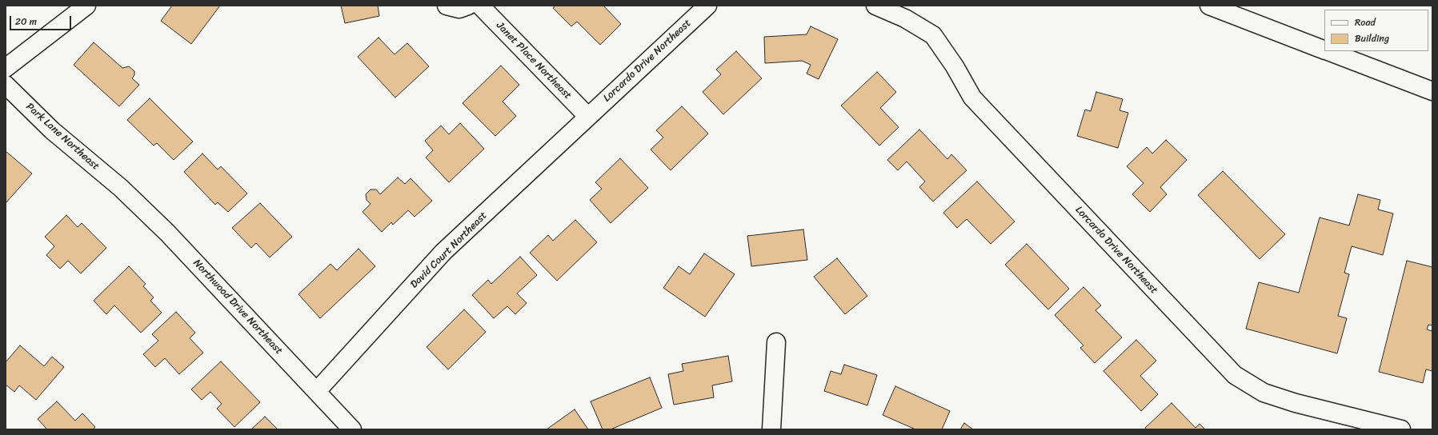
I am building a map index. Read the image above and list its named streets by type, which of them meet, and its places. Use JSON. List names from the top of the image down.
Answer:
{
  "streets": {
    "main road": [
      "Janet Place Northeast",
      "Lorcardo Drive Northeast",
      "Park Lane Northeast",
      "David Court Northeast",
      "Northwood Drive Northeast"
    ]
  },
  "crossings": [
    ["Janet Place Northeast", "Lorcardo Drive Northeast"],
    ["Janet Place Northeast", "David Court Northeast"],
    ["Lorcardo Drive Northeast", "David Court Northeast"],
    ["Park Lane Northeast", "Northwood Drive Northeast"],
    ["David Court Northeast", "Northwood Drive Northeast"]
  ],
  "legend": ["Road", "Building"],
  "scale_bar": "20 m"
}
